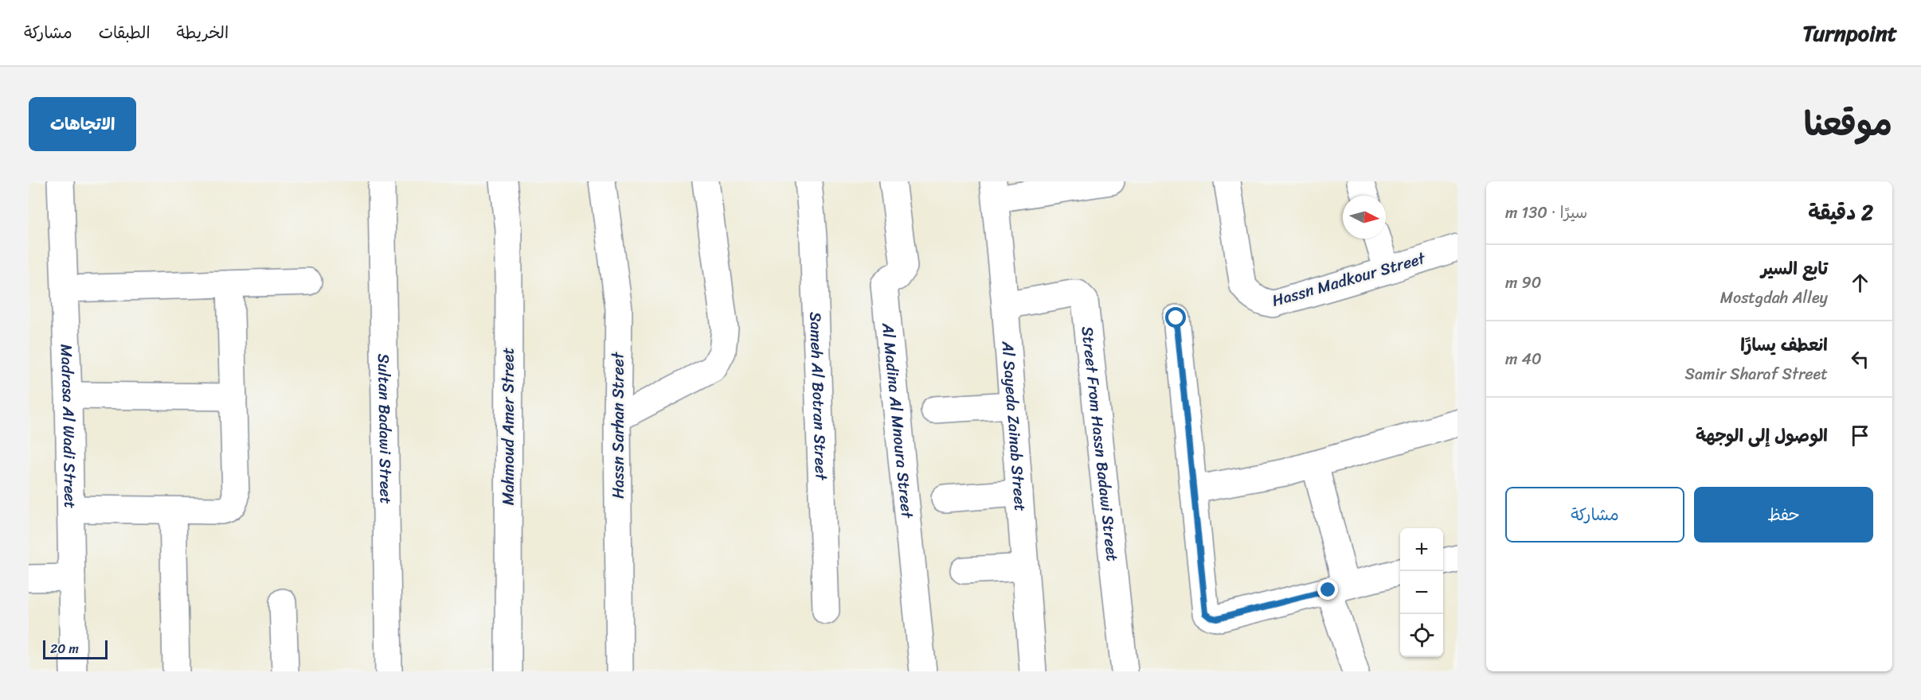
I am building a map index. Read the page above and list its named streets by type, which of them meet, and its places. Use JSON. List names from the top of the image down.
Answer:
{
  "streets": {
    "street": [
      "Hassn Madkour Street",
      "Sameh Al Botran Street",
      "Al Madina Al Mnoura Street",
      "Hassn Sarhan Street",
      "Madrasa Al Wadi Street",
      "Mahmoud Amer Street",
      "Al Sayeda Zainab Street",
      "Sultan Badawi Street",
      "Street From Hassn Badawi Street"
    ]
  },
  "crossings": [
    ["Al Sayeda Zainab Street", "Street From Hassn Badawi Street"]
  ],
  "scale_bar": "20 m",
  "north": "right",
  "page": {
    "header": "Turnpoint",
    "nav": ["الخريطة", "الطبقات", "مشاركة"],
    "title": "موقعنا",
    "buttons": [
      "الاتجاهات",
      ["حفظ", "مشاركة"]
    ],
    "heading": ["2 دقيقة", "سيرًا · 130 m"],
    "list": [
      ["تابع السير", "Mostgdah Alley", "90 m"],
      ["انعطف يسارًا", "Samir Sharaf Street", "40 m"],
      "الوصول إلى الوجهة"
    ],
    "map_buttons": ["+", "−"],
    "scale": "20 m"
  }
}
